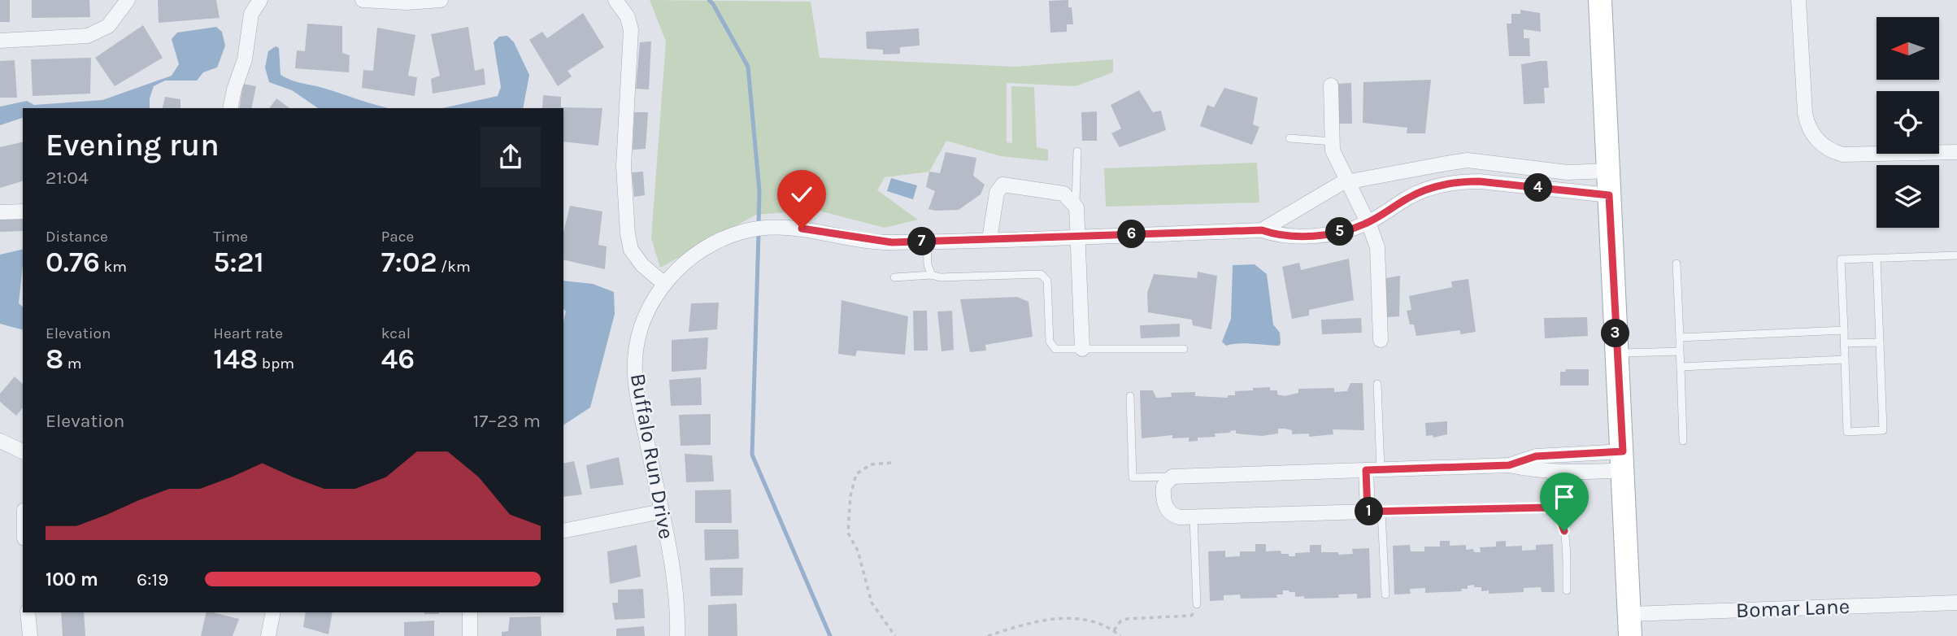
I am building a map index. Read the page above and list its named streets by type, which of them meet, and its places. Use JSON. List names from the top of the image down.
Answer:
{
  "streets": {
    "street": ["Buffalo Run Drive", "Bomar Lane"]
  },
  "north": "left",
  "page": {
    "heading": ["Evening run", "21:04"],
    "pins": [
      "4",
      "5",
      "6",
      "7",
      "3",
      "1"
    ],
    "stats": [
      ["Distance", "0.76 km"],
      ["Time", "5:21"],
      ["Pace", "7:02 /km"],
      ["Elevation", "8 m"],
      ["Heart rate", "148 bpm"],
      ["kcal", "46"]
    ],
    "chart": ["Elevation", "17–23 m"],
    "list": [
      {
        "name": "100 m",
        "note": "6:19"
      }
    ]
  }
}
